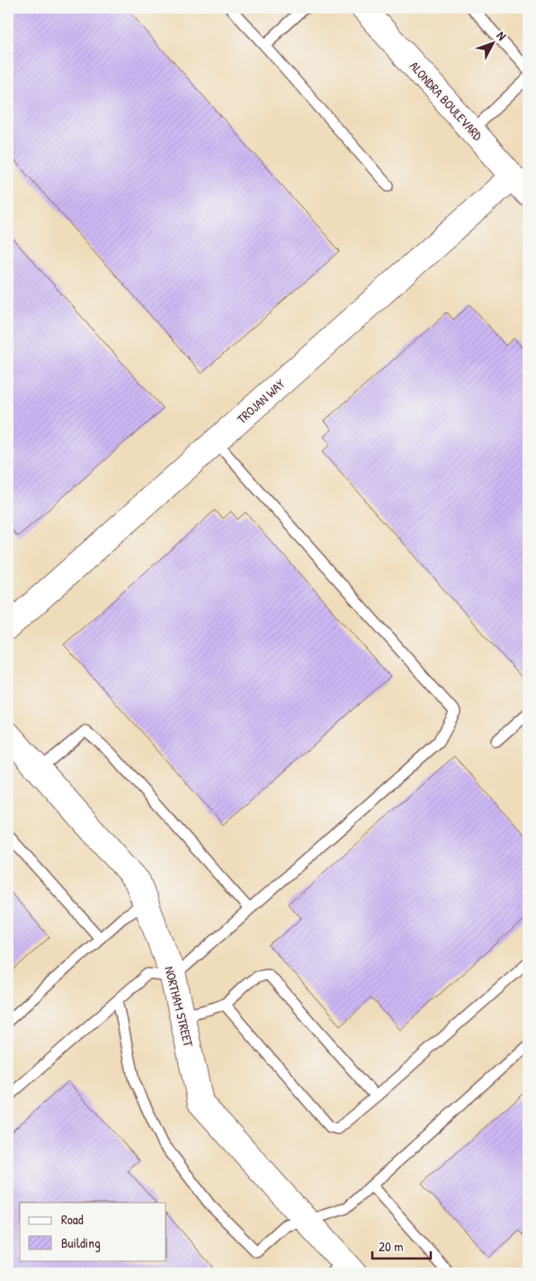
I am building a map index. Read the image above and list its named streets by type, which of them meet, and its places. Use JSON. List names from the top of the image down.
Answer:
{
  "streets": {
    "street": ["ALONDRA BOULEVARD", "TROJAN WAY", "NORTHAM STREET"]
  },
  "crossings": [
    ["ALONDRA BOULEVARD", "TROJAN WAY"]
  ],
  "legend": ["Road", "Building"],
  "scale_bar": "20 m",
  "north": "top right"
}
